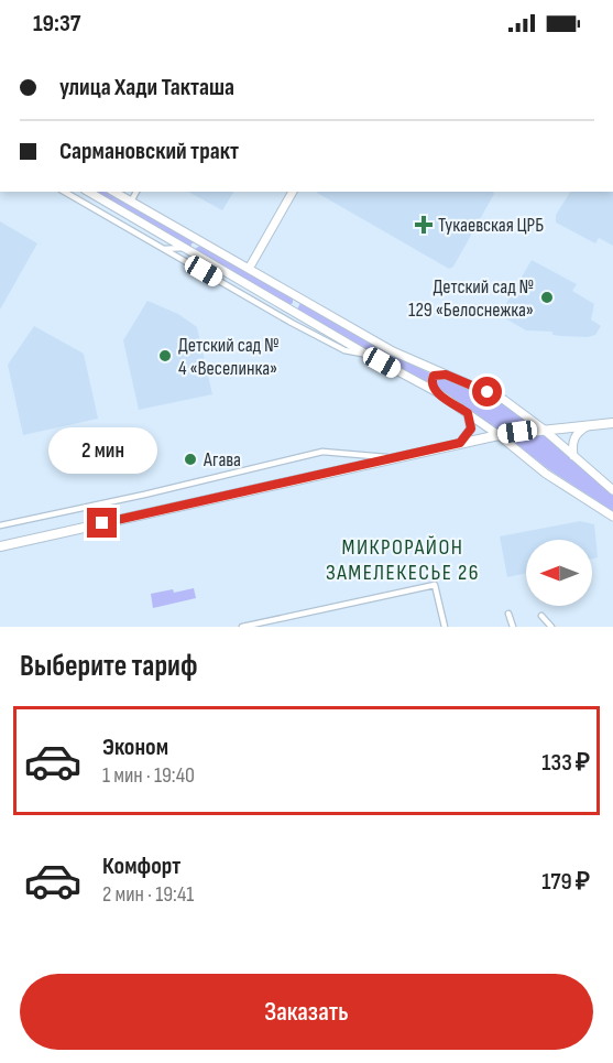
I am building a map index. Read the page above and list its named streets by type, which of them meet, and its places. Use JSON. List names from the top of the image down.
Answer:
{
  "districts": ["МИКРОРАЙОН ЗАМЕЛЕКЕСЬЕ 26"],
  "places": {
    "health": ["Тукаевская ЦРБ"],
    "other": ["Детский сад № 129 «Белоснежка»", "Детский сад № 4 «Веселинка»", "Агава"]
  },
  "north": "left",
  "page": {
    "status": "19:37",
    "banner": ["улица Хади Такташа", "Сармановский тракт"],
    "bubble": "2 мин",
    "heading": "Выберите тариф",
    "list": [
      {
        "name": "Эконом",
        "note": "1 мин · 19:40",
        "value": "133 ₽"
      },
      {
        "name": "Комфорт",
        "note": "2 мин · 19:41",
        "value": "179 ₽"
      }
    ],
    "buttons": "Заказать"
  }
}
